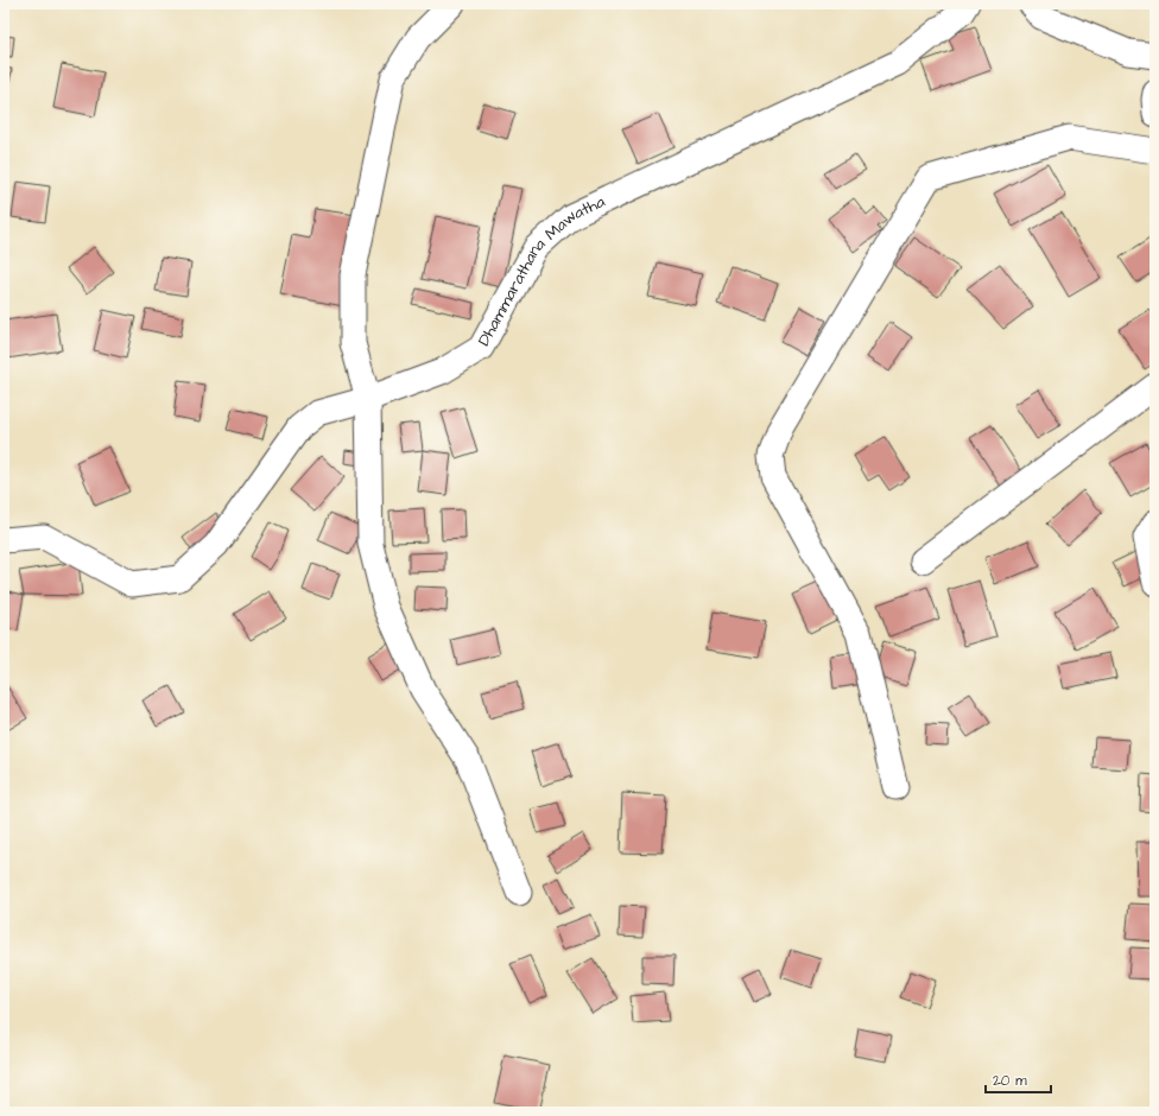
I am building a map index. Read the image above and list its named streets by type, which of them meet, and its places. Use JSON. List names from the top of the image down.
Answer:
{
  "streets": {
    "street": ["Dhammarathana Mawatha"]
  },
  "scale_bar": "20 m"
}
